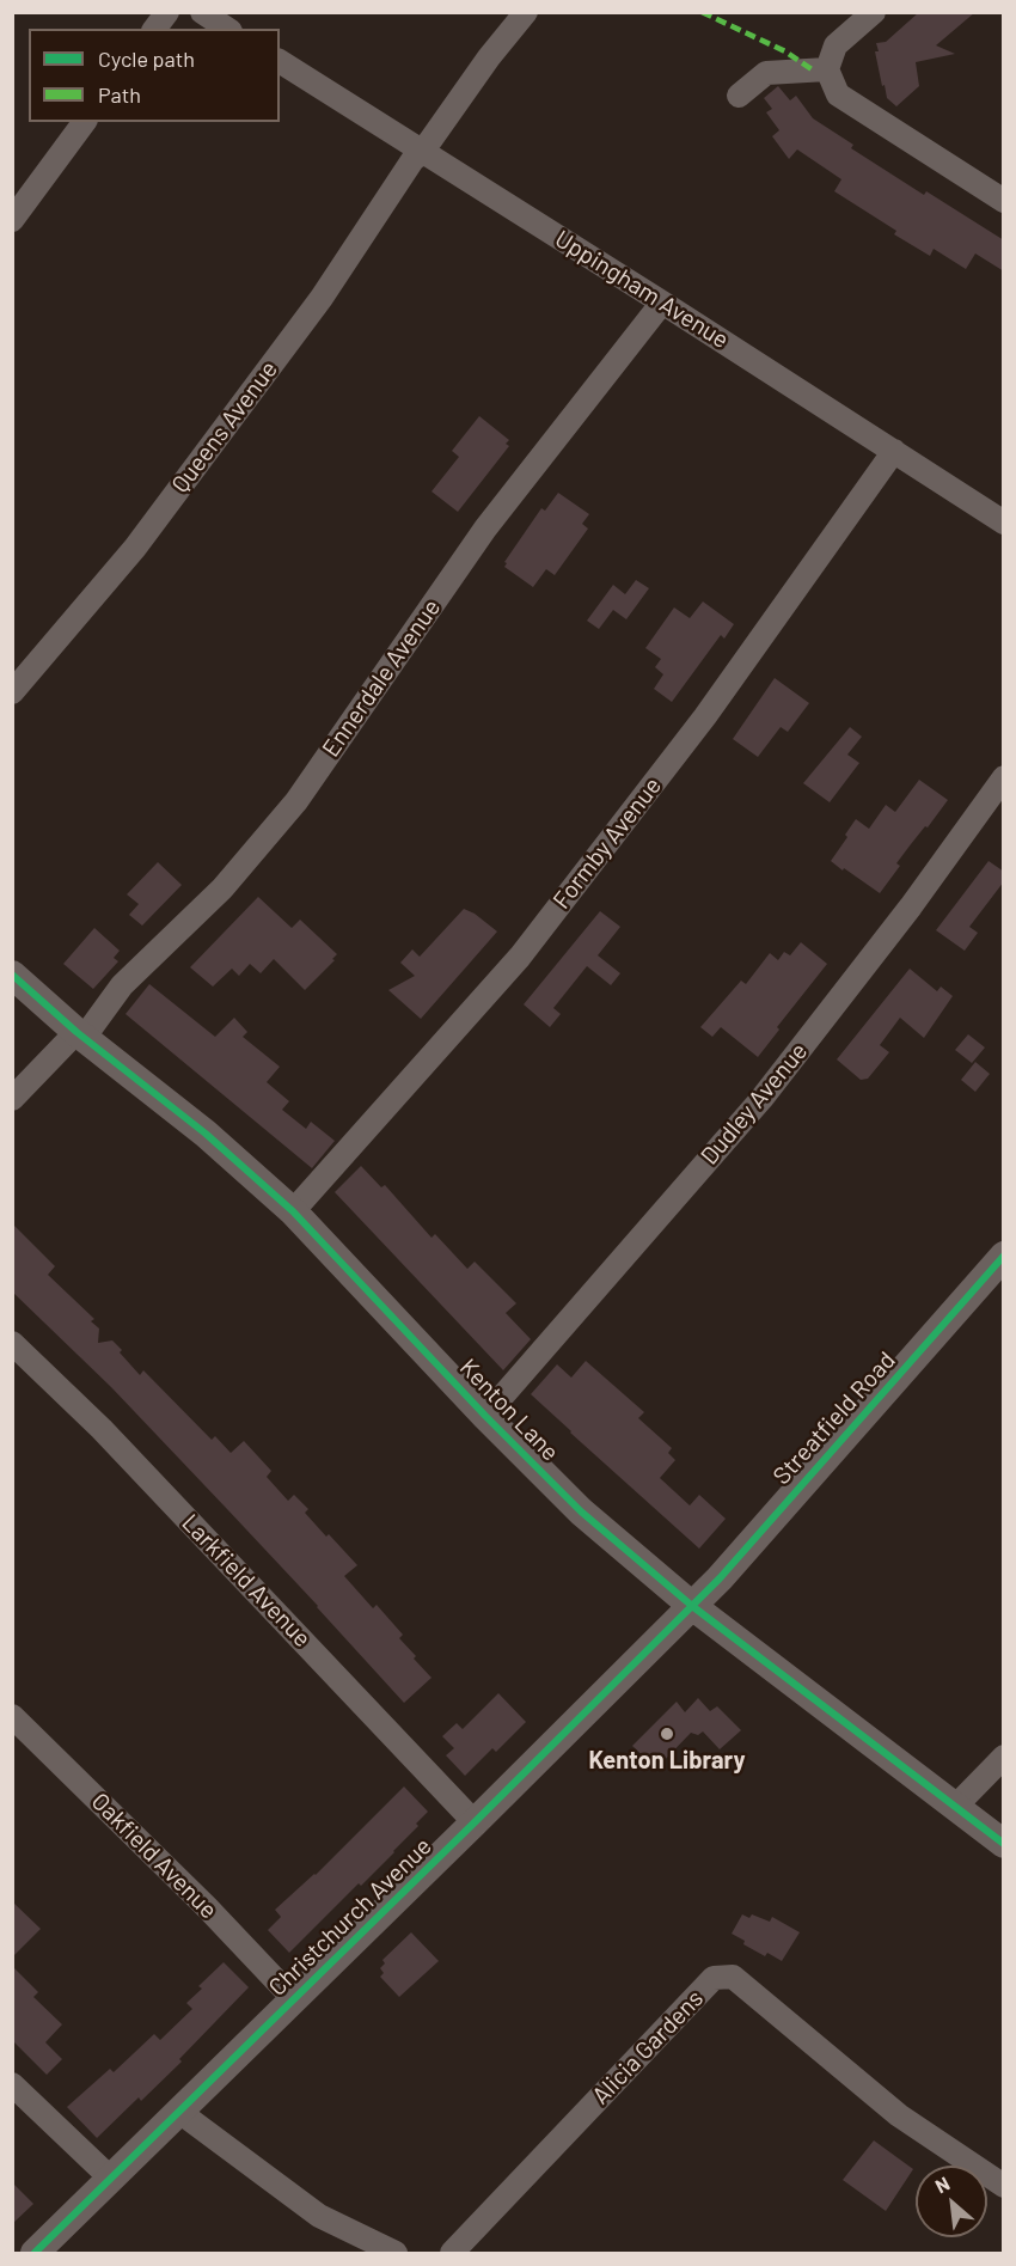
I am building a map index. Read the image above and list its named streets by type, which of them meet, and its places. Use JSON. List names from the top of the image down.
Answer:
{
  "streets": {
    "street": [
      "Uppingham Avenue",
      "Queens Avenue",
      "Ennerdale Avenue",
      "Formby Avenue",
      "Dudley Avenue",
      "Kenton Lane",
      "Streatfield Road",
      "Larkfield Avenue",
      "Oakfield Avenue",
      "Christchurch Avenue",
      "Alicia Gardens"
    ]
  },
  "crossings": [
    ["Uppingham Avenue", "Queens Avenue"],
    ["Uppingham Avenue", "Ennerdale Avenue"],
    ["Uppingham Avenue", "Formby Avenue"],
    ["Ennerdale Avenue", "Kenton Lane"],
    ["Formby Avenue", "Kenton Lane"],
    ["Dudley Avenue", "Kenton Lane"],
    ["Kenton Lane", "Streatfield Road"],
    ["Kenton Lane", "Christchurch Avenue"],
    ["Streatfield Road", "Christchurch Avenue"],
    ["Larkfield Avenue", "Christchurch Avenue"],
    ["Oakfield Avenue", "Christchurch Avenue"]
  ],
  "places": ["Kenton Library"],
  "legend": ["Cycle path", "Path"],
  "north": "top left"
}
